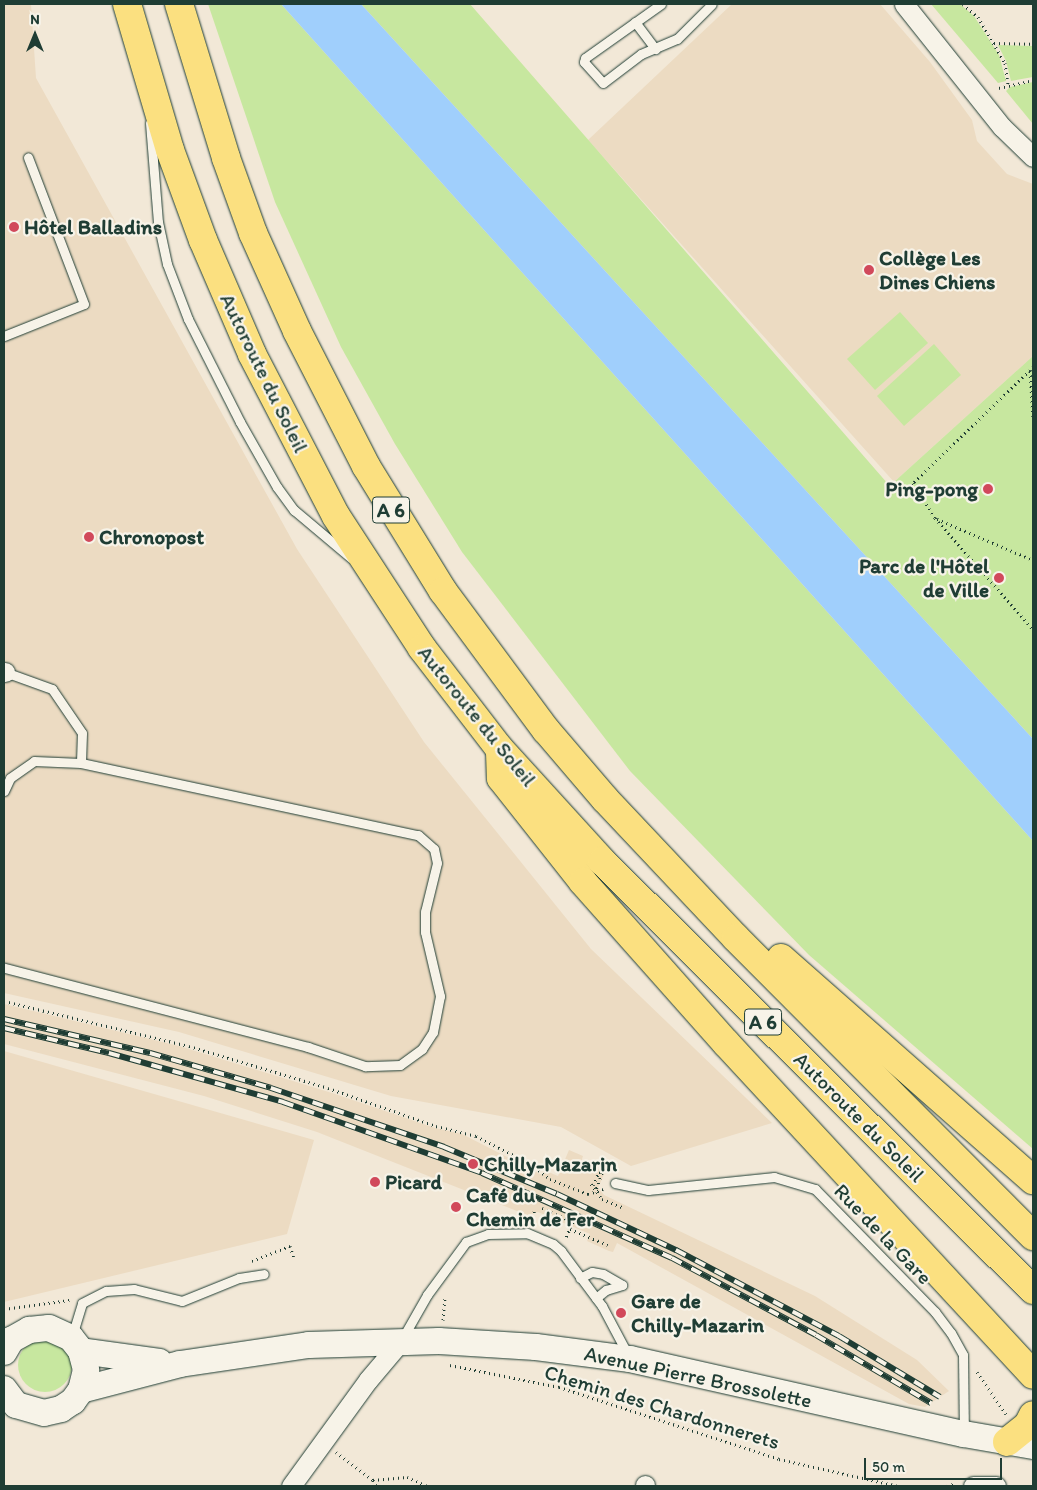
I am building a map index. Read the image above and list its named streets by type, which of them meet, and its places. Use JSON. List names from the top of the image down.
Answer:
{
  "streets": {
    "highway": ["Autoroute du Soleil", "A 6"],
    "main road": ["Avenue Pierre Brossolette"],
    "lane": ["Rue de la Gare"],
    "path": ["Chemin des Chardonnerets"]
  },
  "places": [
    "Hôtel Balladins",
    "Collège Les Dines Chiens",
    "Ping-pong",
    "Chronopost",
    "Parc de l'Hôtel de Ville",
    "Chilly-Mazarin",
    "Picard",
    "Café du Chemin de Fer",
    "Gare de Chilly-Mazarin"
  ],
  "scale_bar": "50 m",
  "north": "top"
}
